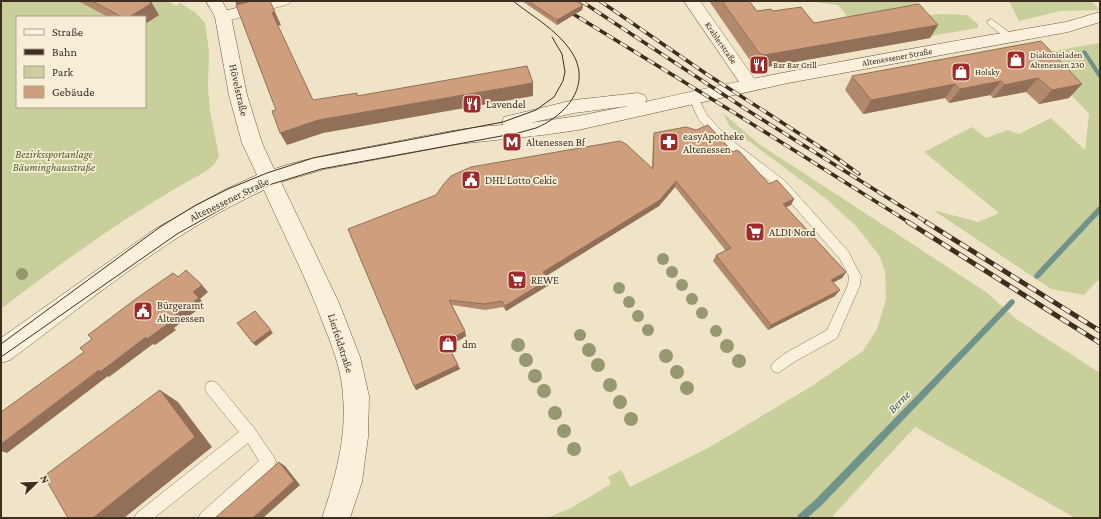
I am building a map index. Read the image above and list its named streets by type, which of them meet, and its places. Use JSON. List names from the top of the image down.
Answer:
{
  "streets": {
    "main road": [
      "Krablerstraße",
      "Altenessener Straße",
      "Hövelstraße",
      "Lierfeldstraße"
    ]
  },
  "crossings": [
    ["Krablerstraße", "Altenessener Straße"],
    ["Altenessener Straße", "Hövelstraße"],
    ["Altenessener Straße", "Lierfeldstraße"],
    ["Hövelstraße", "Lierfeldstraße"]
  ],
  "water": ["Berne"],
  "parks": ["Bezirkssportanlage Bäuminghausstraße"],
  "places": {
    "shop": ["Diakonieladen Altenessen 230", "Holsky", "dm"],
    "restaurant": ["Bar Bar Grill", "Lavendel"],
    "metro station": ["Altenessen Bf"],
    "pharmacy": ["easyApotheke Altenessen"],
    "public building": ["DHL Lotto Cekic", "Bürgeramt Altenessen"],
    "supermarket": ["ALDI Nord", "REWE"]
  },
  "legend": [
    "Straße",
    "Bahn",
    "Park",
    "Gebäude"
  ],
  "north": "top right"
}
